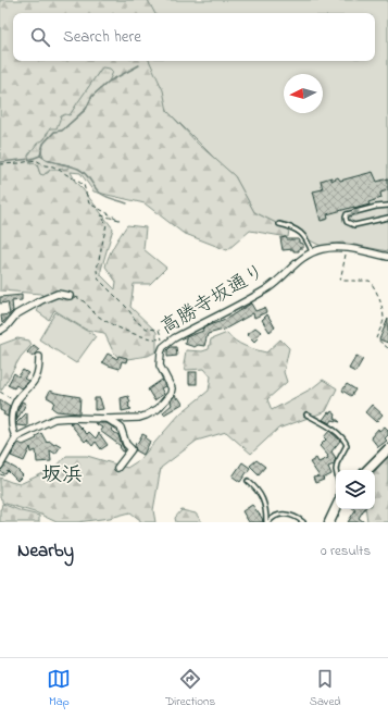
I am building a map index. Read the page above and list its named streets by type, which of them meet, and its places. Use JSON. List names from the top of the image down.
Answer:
{
  "streets": {
    "street": ["高勝寺坂通り"]
  },
  "districts": ["坂浜"],
  "north": "left",
  "page": {
    "search": "Search here",
    "heading": ["Nearby", "0 results"],
    "nav": ["Map", "Directions", "Saved"]
  }
}
